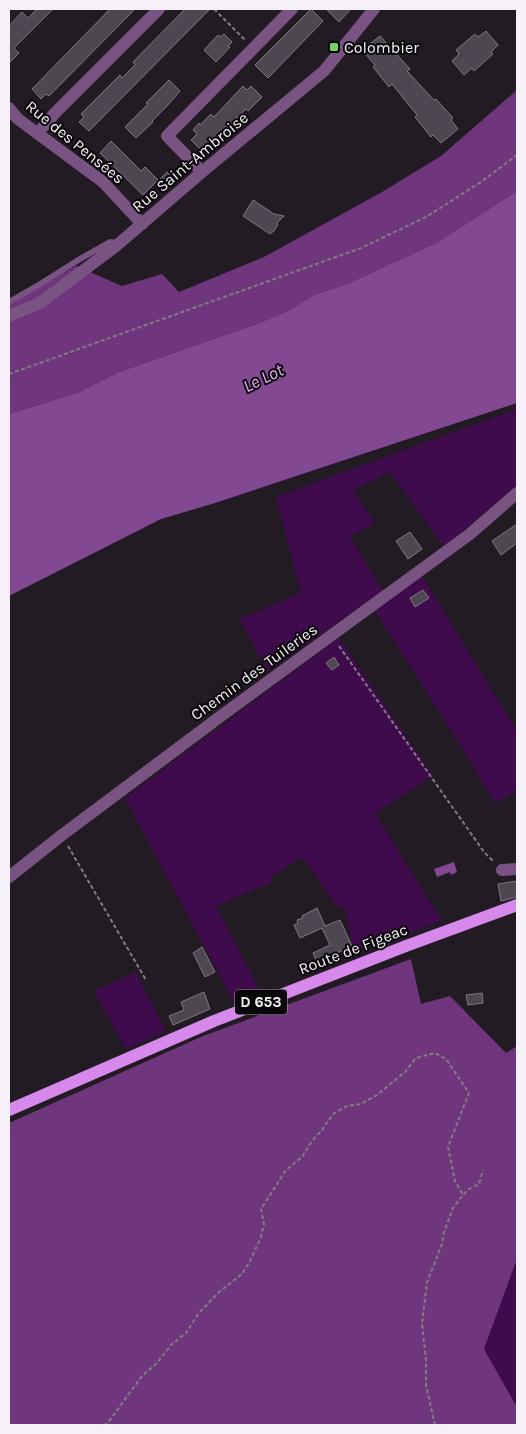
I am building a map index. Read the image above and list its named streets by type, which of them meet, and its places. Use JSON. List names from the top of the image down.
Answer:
{
  "streets": {
    "main road": ["Route de Figeac", "D 653"],
    "street": ["Rue des Pensées", "Rue Saint-Ambroise", "Chemin des Tuileries"]
  },
  "crossings": [
    ["Rue des Pensées", "Rue Saint-Ambroise"]
  ],
  "water": ["Le Lot"],
  "places": {
    "transit": ["Colombier"]
  }
}
